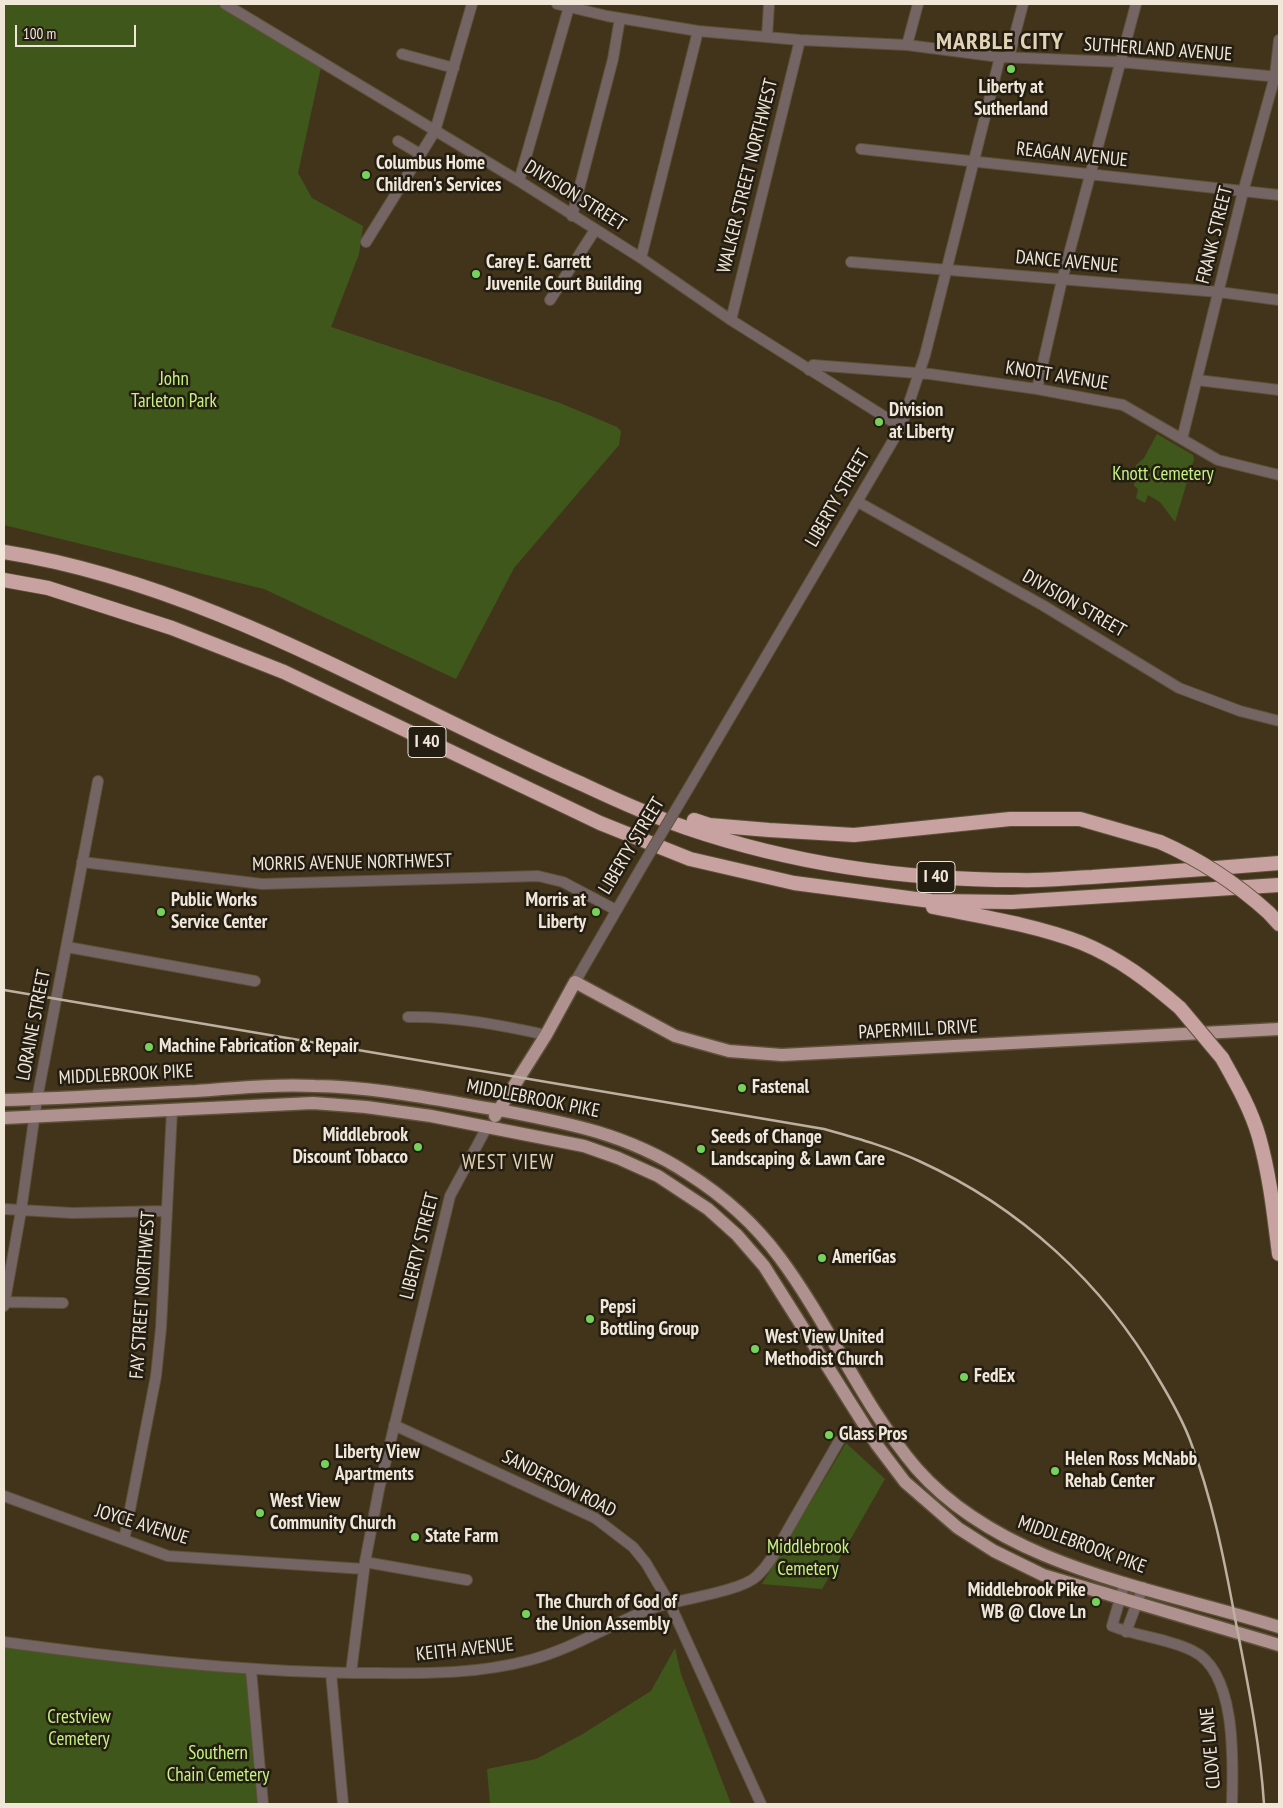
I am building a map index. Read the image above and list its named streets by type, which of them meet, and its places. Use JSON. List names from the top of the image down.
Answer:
{
  "streets": {
    "highway": ["I 40"],
    "main road": ["LIBERTY STREET", "PAPERMILL DRIVE", "MIDDLEBROOK PIKE"],
    "street": [
      "SUTHERLAND AVENUE",
      "REAGAN AVENUE",
      "WALKER STREET NORTHWEST",
      "DIVISION STREET",
      "FRANK STREET",
      "DANCE AVENUE",
      "KNOTT AVENUE",
      "MORRIS AVENUE NORTHWEST",
      "LORAINE STREET",
      "FAY STREET NORTHWEST",
      "SANDERSON ROAD",
      "JOYCE AVENUE",
      "KEITH AVENUE",
      "CLOVE LANE"
    ]
  },
  "crossings": [
    ["SUTHERLAND AVENUE", "WALKER STREET NORTHWEST"],
    ["SUTHERLAND AVENUE", "FRANK STREET"],
    ["SUTHERLAND AVENUE", "LIBERTY STREET"],
    ["REAGAN AVENUE", "FRANK STREET"],
    ["REAGAN AVENUE", "LIBERTY STREET"],
    ["WALKER STREET NORTHWEST", "DIVISION STREET"],
    ["DIVISION STREET", "KNOTT AVENUE"],
    ["DIVISION STREET", "LIBERTY STREET"],
    ["FRANK STREET", "DANCE AVENUE"],
    ["FRANK STREET", "KNOTT AVENUE"],
    ["DANCE AVENUE", "LIBERTY STREET"],
    ["KNOTT AVENUE", "LIBERTY STREET"],
    ["LIBERTY STREET", "MORRIS AVENUE NORTHWEST"],
    ["LIBERTY STREET", "PAPERMILL DRIVE"],
    ["LIBERTY STREET", "MIDDLEBROOK PIKE"],
    ["LIBERTY STREET", "SANDERSON ROAD"],
    ["LIBERTY STREET", "JOYCE AVENUE"],
    ["LIBERTY STREET", "KEITH AVENUE"],
    ["MORRIS AVENUE NORTHWEST", "LORAINE STREET"],
    ["LORAINE STREET", "MIDDLEBROOK PIKE"],
    ["MIDDLEBROOK PIKE", "FAY STREET NORTHWEST"],
    ["MIDDLEBROOK PIKE", "CLOVE LANE"],
    ["FAY STREET NORTHWEST", "JOYCE AVENUE"],
    ["SANDERSON ROAD", "KEITH AVENUE"]
  ],
  "districts": ["MARBLE CITY", "WEST VIEW"],
  "parks": [
    "John Tarleton Park",
    "Knott Cemetery",
    "Middlebrook Cemetery",
    "Crestview Cemetery",
    "Southern Chain Cemetery"
  ],
  "places": [
    "Liberty at Sutherland",
    "Columbus Home Children's Services",
    "Carey E. Garrett Juvenile Court Building",
    "Division at Liberty",
    "Public Works Service Center",
    "Morris at Liberty",
    "Machine Fabrication & Repair",
    "Fastenal",
    "Middlebrook Discount Tobacco",
    "Seeds of Change Landscaping & Lawn Care",
    "AmeriGas",
    "Pepsi Bottling Group",
    "West View United Methodist Church",
    "FedEx",
    "Glass Pros",
    "Liberty View Apartments",
    "Helen Ross McNabb Rehab Center",
    "West View Community Church",
    "State Farm",
    "Middlebrook Pike WB @ Clove Ln",
    "The Church of God of the Union Assembly"
  ],
  "scale_bar": "100 m"
}
